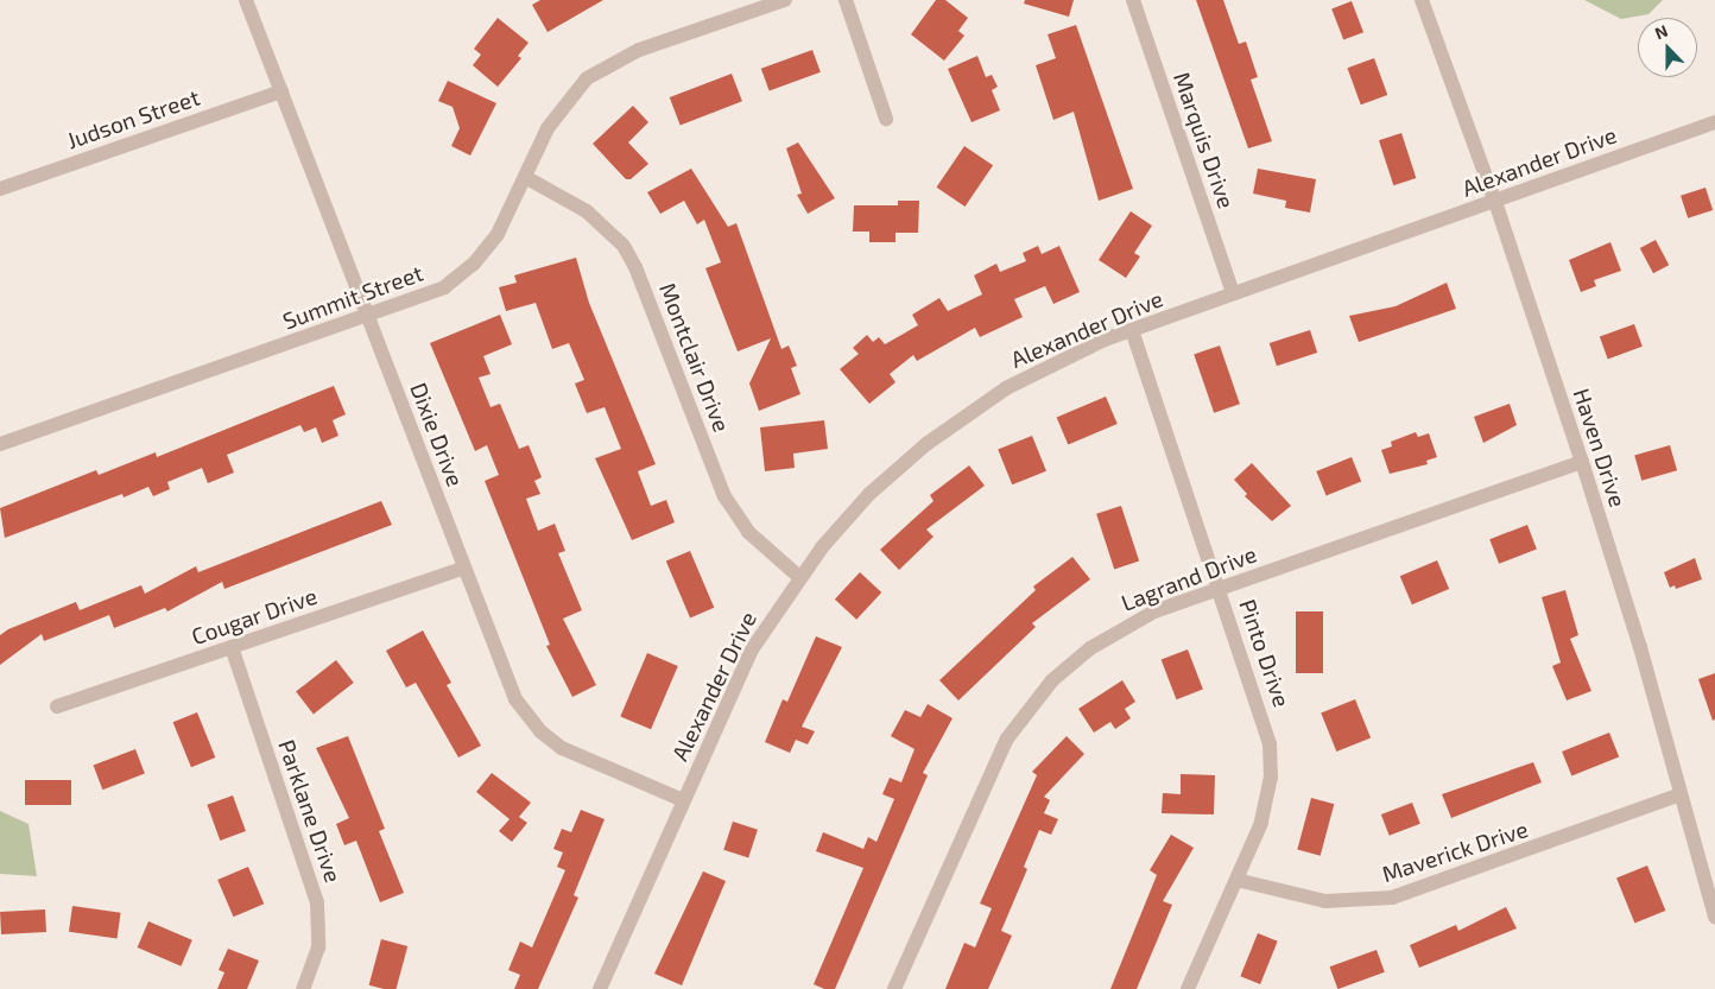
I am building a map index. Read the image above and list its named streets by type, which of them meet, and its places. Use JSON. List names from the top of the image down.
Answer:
{
  "streets": {
    "street": [
      "Judson Street",
      "Marquis Drive",
      "Alexander Drive",
      "Summit Street",
      "Montclair Drive",
      "Dixie Drive",
      "Haven Drive",
      "Lagrand Drive",
      "Cougar Drive",
      "Pinto Drive",
      "Parklane Drive",
      "Maverick Drive"
    ]
  },
  "crossings": [
    ["Judson Street", "Dixie Drive"],
    ["Marquis Drive", "Alexander Drive"],
    ["Alexander Drive", "Montclair Drive"],
    ["Alexander Drive", "Dixie Drive"],
    ["Alexander Drive", "Haven Drive"],
    ["Alexander Drive", "Pinto Drive"],
    ["Summit Street", "Montclair Drive"],
    ["Summit Street", "Dixie Drive"],
    ["Dixie Drive", "Cougar Drive"],
    ["Haven Drive", "Lagrand Drive"],
    ["Haven Drive", "Maverick Drive"],
    ["Lagrand Drive", "Pinto Drive"],
    ["Cougar Drive", "Parklane Drive"],
    ["Pinto Drive", "Maverick Drive"]
  ],
  "north": "top"
}
